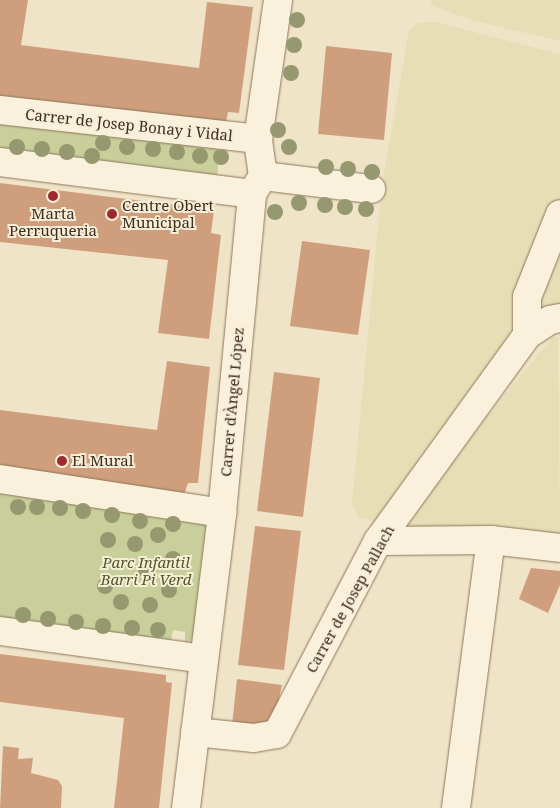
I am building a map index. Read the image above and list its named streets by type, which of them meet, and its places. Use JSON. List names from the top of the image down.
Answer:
{
  "streets": {
    "street": ["Carrer de Josep Bonay i Vidal", "Carrer d'Àngel López", "Carrer de Josep Pallach"]
  },
  "crossings": [
    ["Carrer de Josep Bonay i Vidal", "Carrer d'Àngel López"],
    ["Carrer d'Àngel López", "Carrer de Josep Pallach"]
  ],
  "parks": ["Parc Infantil Barri Pi Verd"],
  "places": ["Marta Perruqueria", "Centre Obert Municipal", "El Mural"]
}
